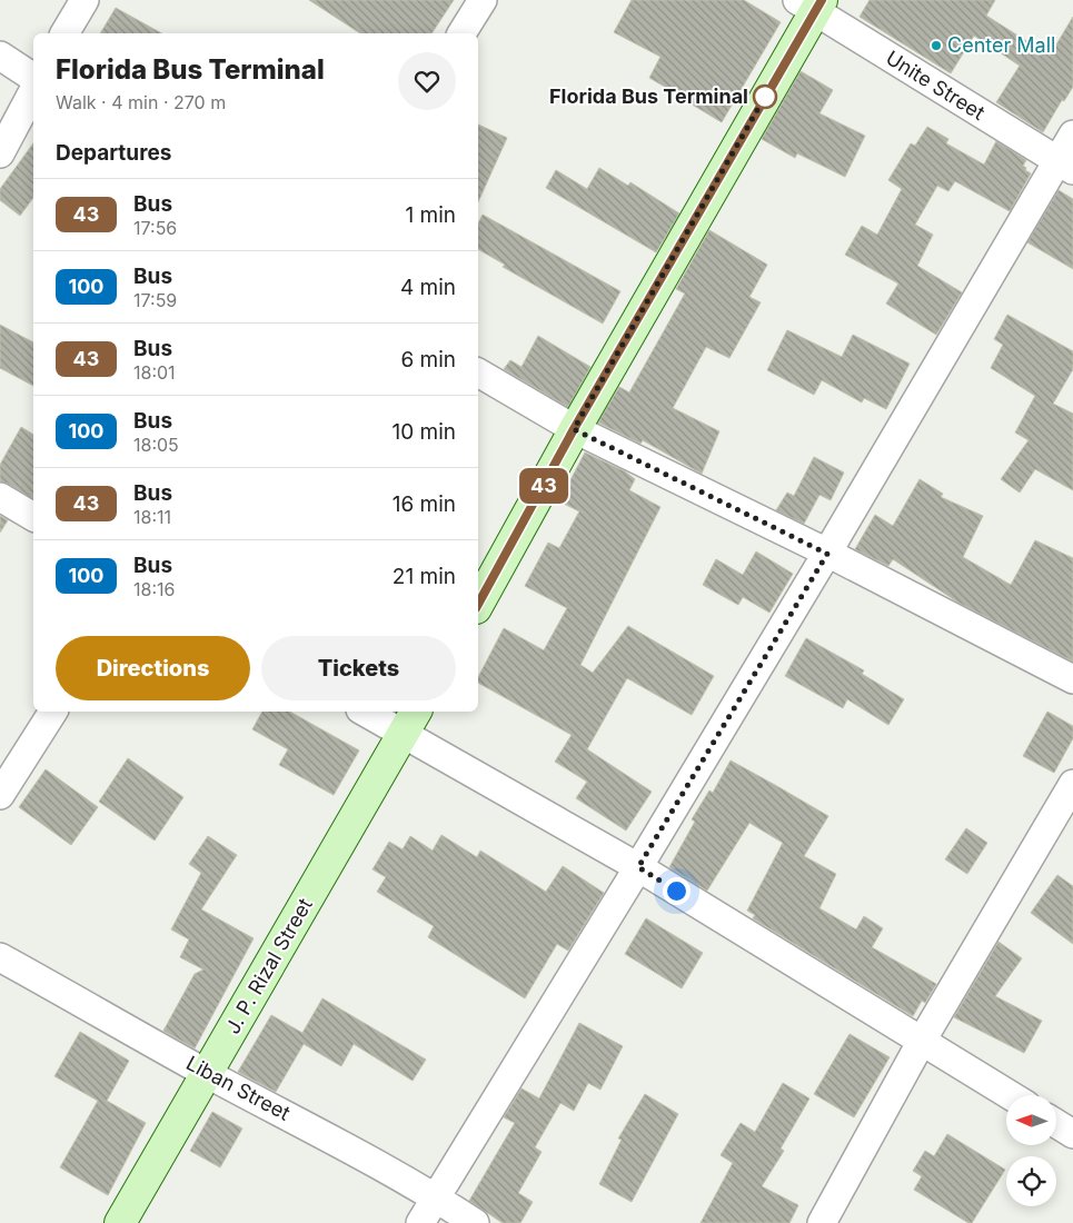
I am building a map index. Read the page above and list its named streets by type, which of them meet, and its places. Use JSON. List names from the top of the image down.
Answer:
{
  "streets": {
    "main road": ["J. P. Rizal Street"],
    "street": ["Unite Street", "Liban Street"]
  },
  "crossings": [
    ["J. P. Rizal Street", "Liban Street"]
  ],
  "places": ["Center Mall", "Florida Bus Terminal"],
  "lines": ["bus line 43"],
  "north": "left",
  "page": {
    "on_map": "43",
    "heading": [
      ["Florida Bus Terminal", "Walk · 4 min · 270 m"],
      "Departures"
    ],
    "list": [
      {
        "mark": "43",
        "name": "Bus",
        "note": "17:56",
        "value": "1 min"
      },
      {
        "mark": "100",
        "name": "Bus",
        "note": "17:59",
        "value": "4 min"
      },
      {
        "mark": "43",
        "name": "Bus",
        "note": "18:01",
        "value": "6 min"
      },
      {
        "mark": "100",
        "name": "Bus",
        "note": "18:05",
        "value": "10 min"
      },
      {
        "mark": "43",
        "name": "Bus",
        "note": "18:11",
        "value": "16 min"
      },
      {
        "mark": "100",
        "name": "Bus",
        "note": "18:16",
        "value": "21 min"
      }
    ],
    "buttons": ["Directions", "Tickets"]
  }
}
